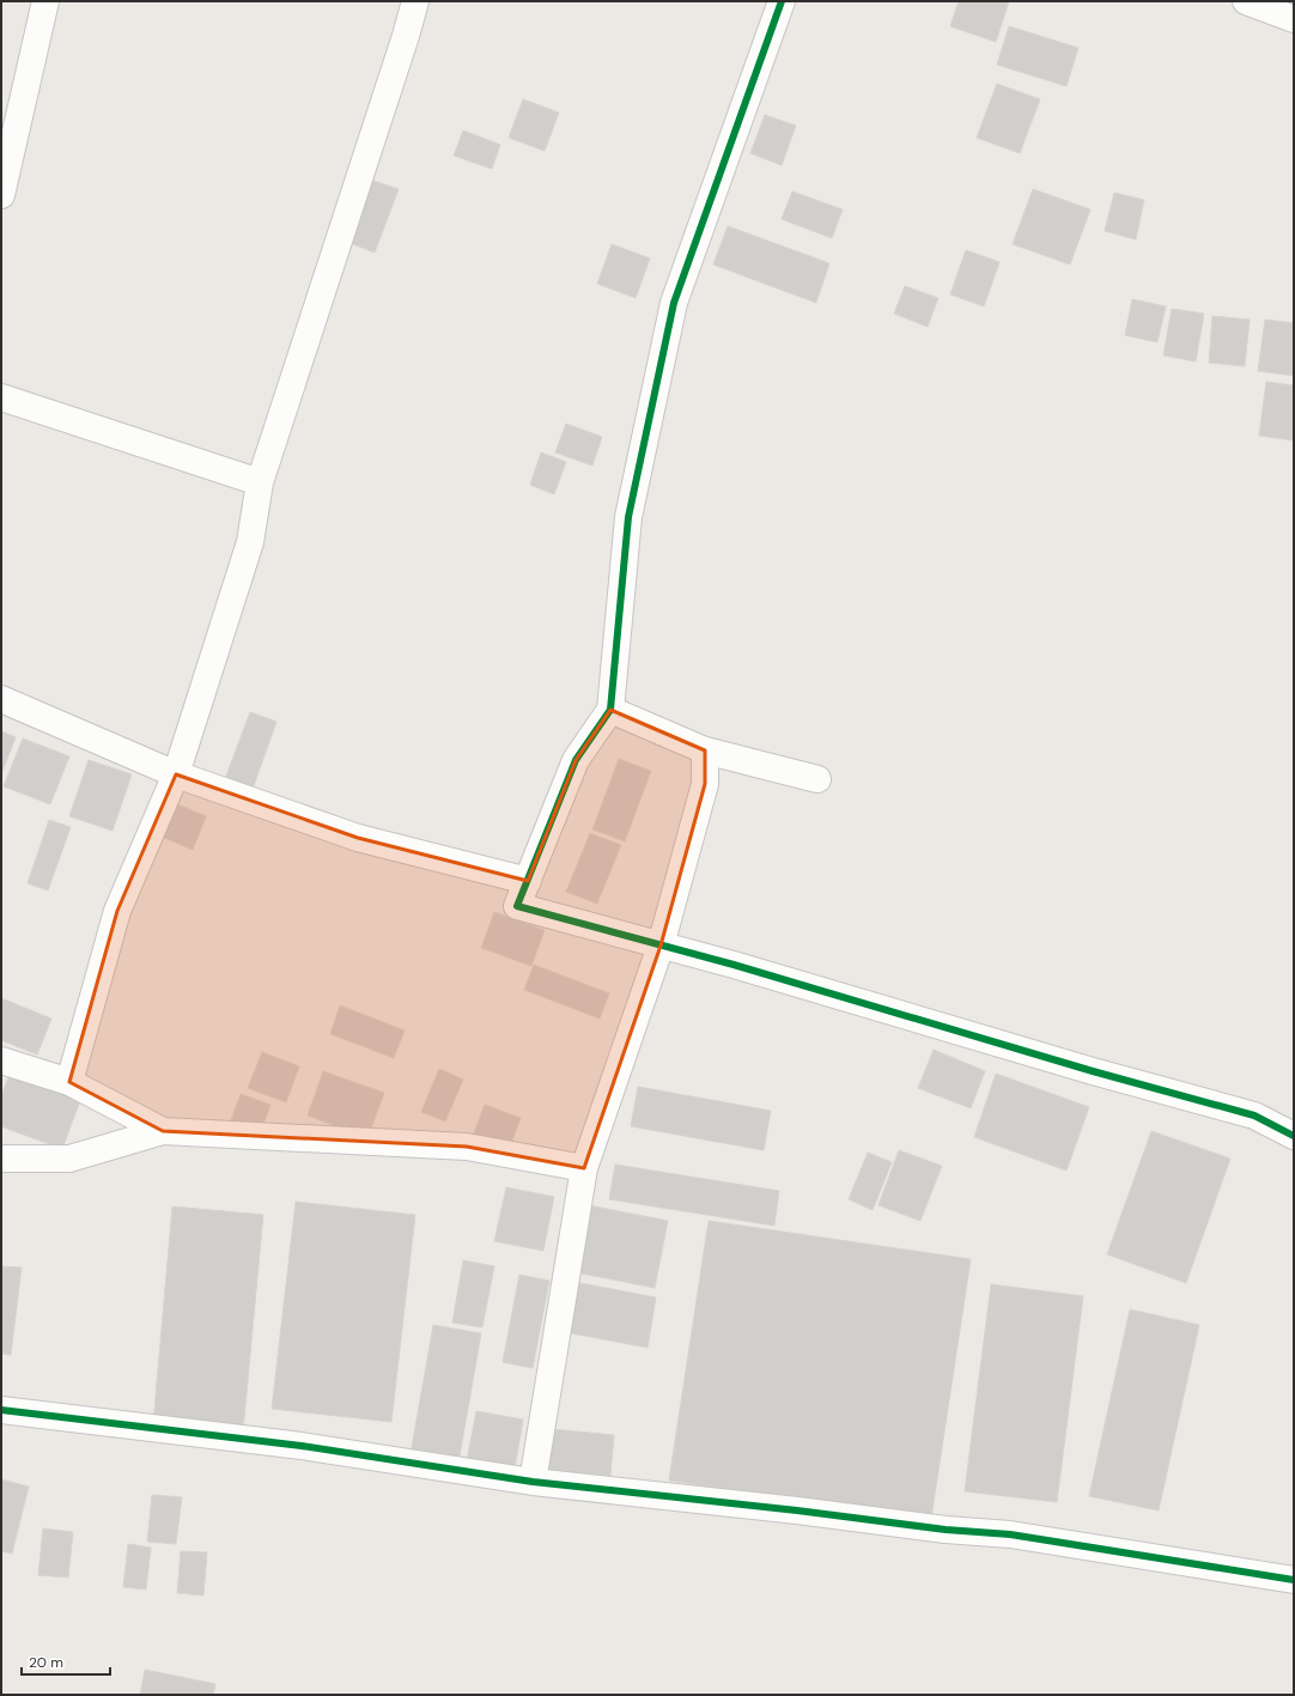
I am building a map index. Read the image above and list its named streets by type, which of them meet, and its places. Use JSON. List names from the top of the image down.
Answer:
{
  "scale_bar": "20 m"
}
